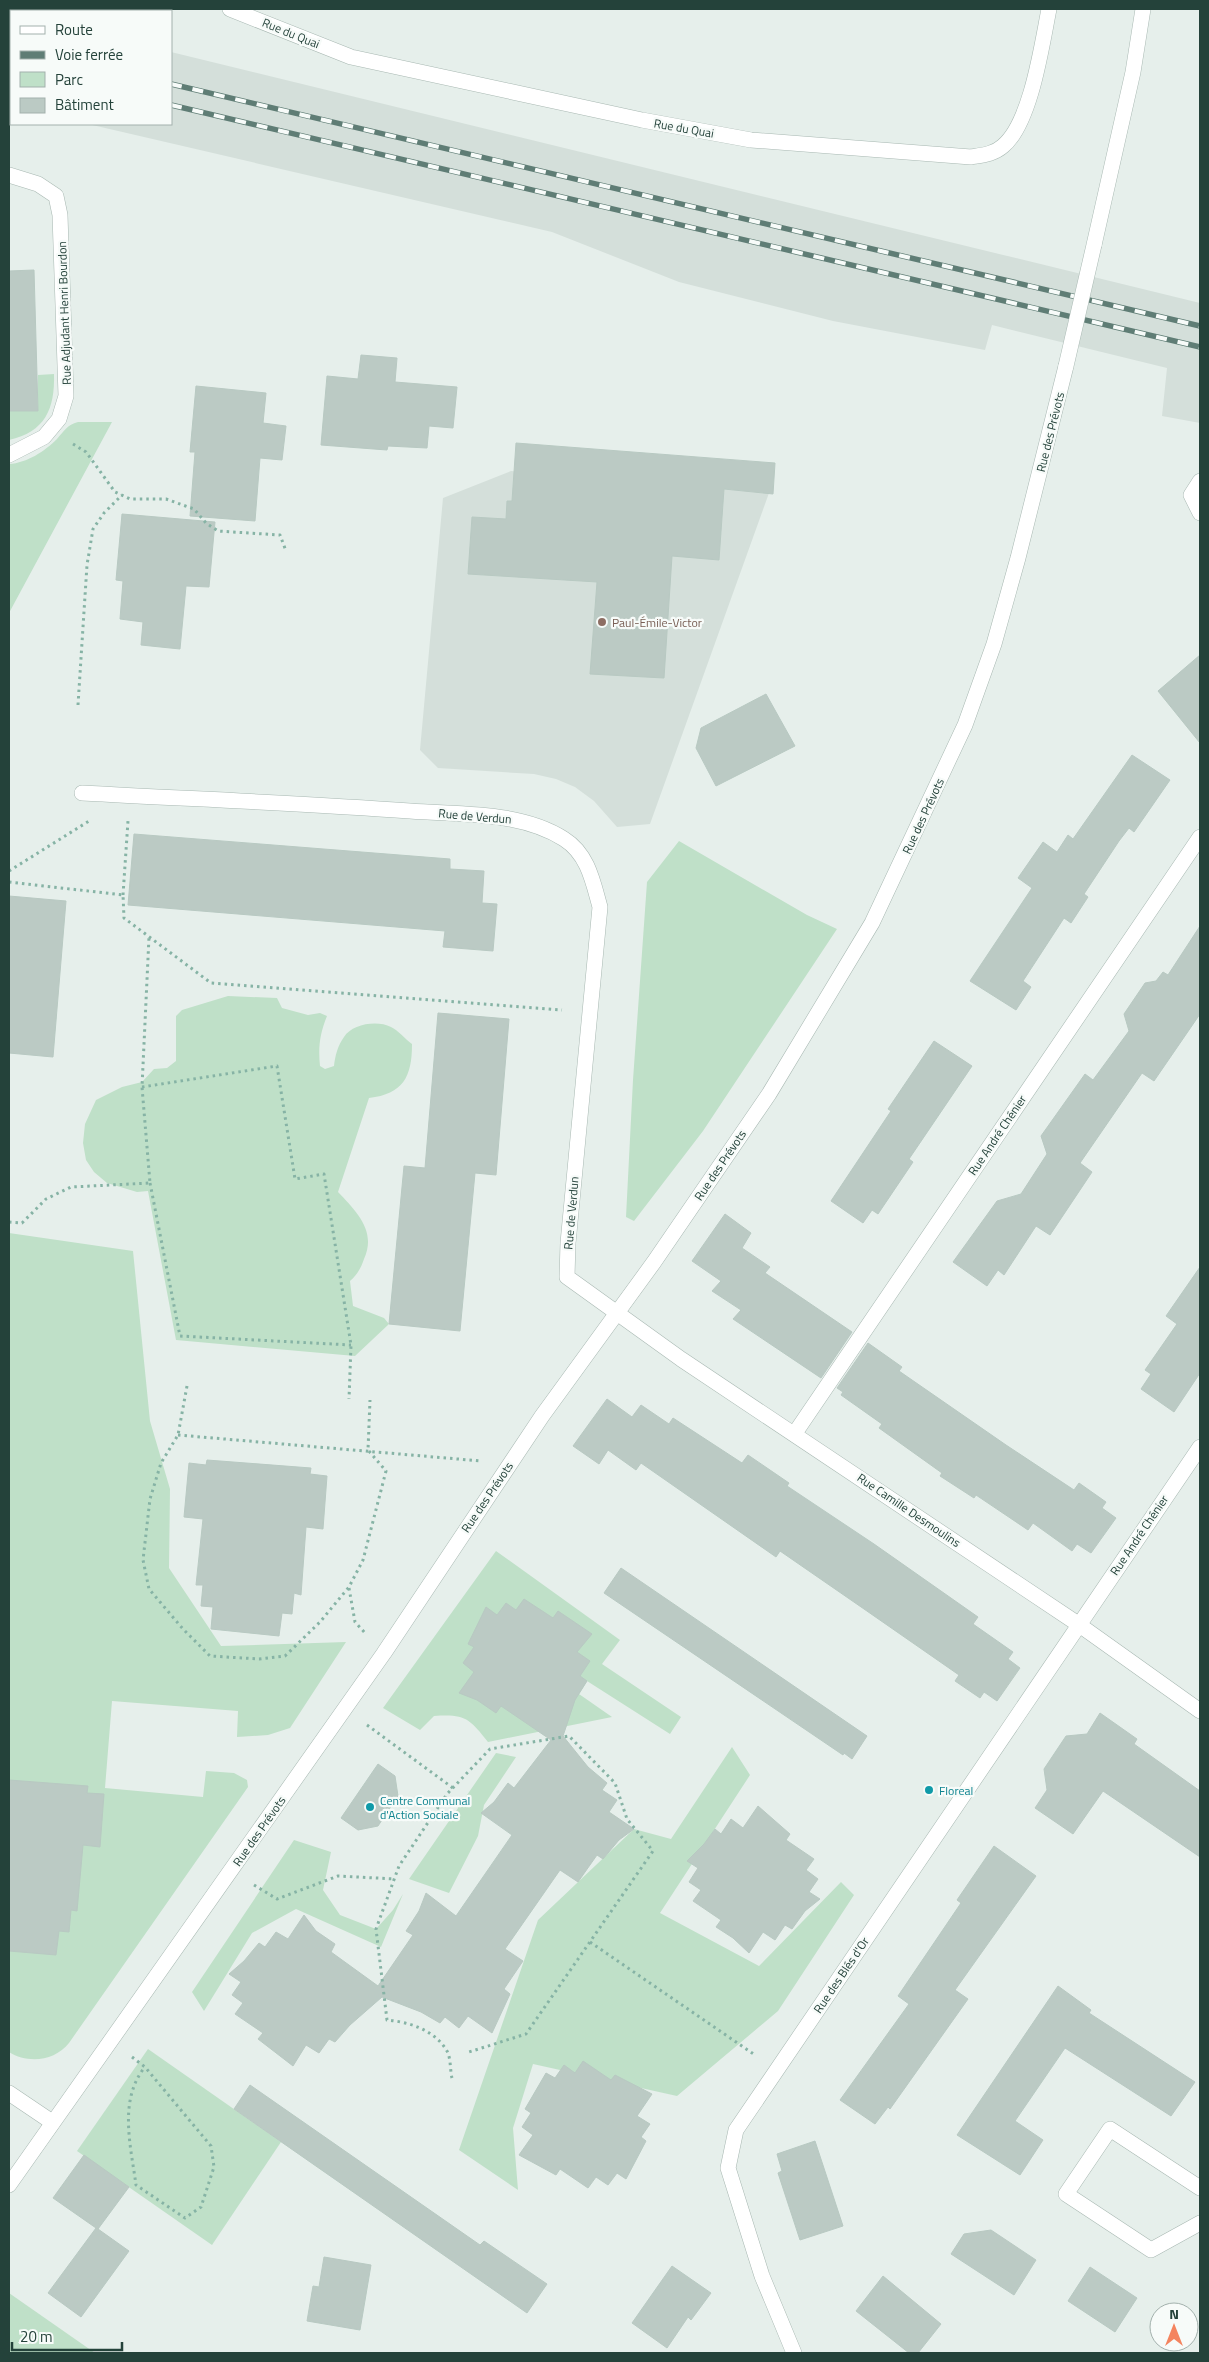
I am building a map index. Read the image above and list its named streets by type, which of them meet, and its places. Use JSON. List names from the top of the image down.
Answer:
{
  "streets": {
    "street": [
      "Rue du Quai",
      "Rue Adjudant Henri Bourdon",
      "Rue des Prévots",
      "Rue de Verdun",
      "Rue André Chénier",
      "Rue Camille Desmoulins",
      "Rue des Blés d'Or"
    ]
  },
  "crossings": [
    ["Rue des Prévots", "Rue de Verdun"],
    ["Rue des Prévots", "Rue Camille Desmoulins"],
    ["Rue de Verdun", "Rue Camille Desmoulins"],
    ["Rue André Chénier", "Rue Camille Desmoulins"],
    ["Rue André Chénier", "Rue des Blés d'Or"],
    ["Rue Camille Desmoulins", "Rue des Blés d'Or"]
  ],
  "places": ["Paul-Émile-Victor", "Floreal", "Centre Communal d'Action Sociale"],
  "legend": [
    "Route",
    "Voie ferrée",
    "Parc",
    "Bâtiment"
  ],
  "scale_bar": "20 m",
  "north": "top"
}
